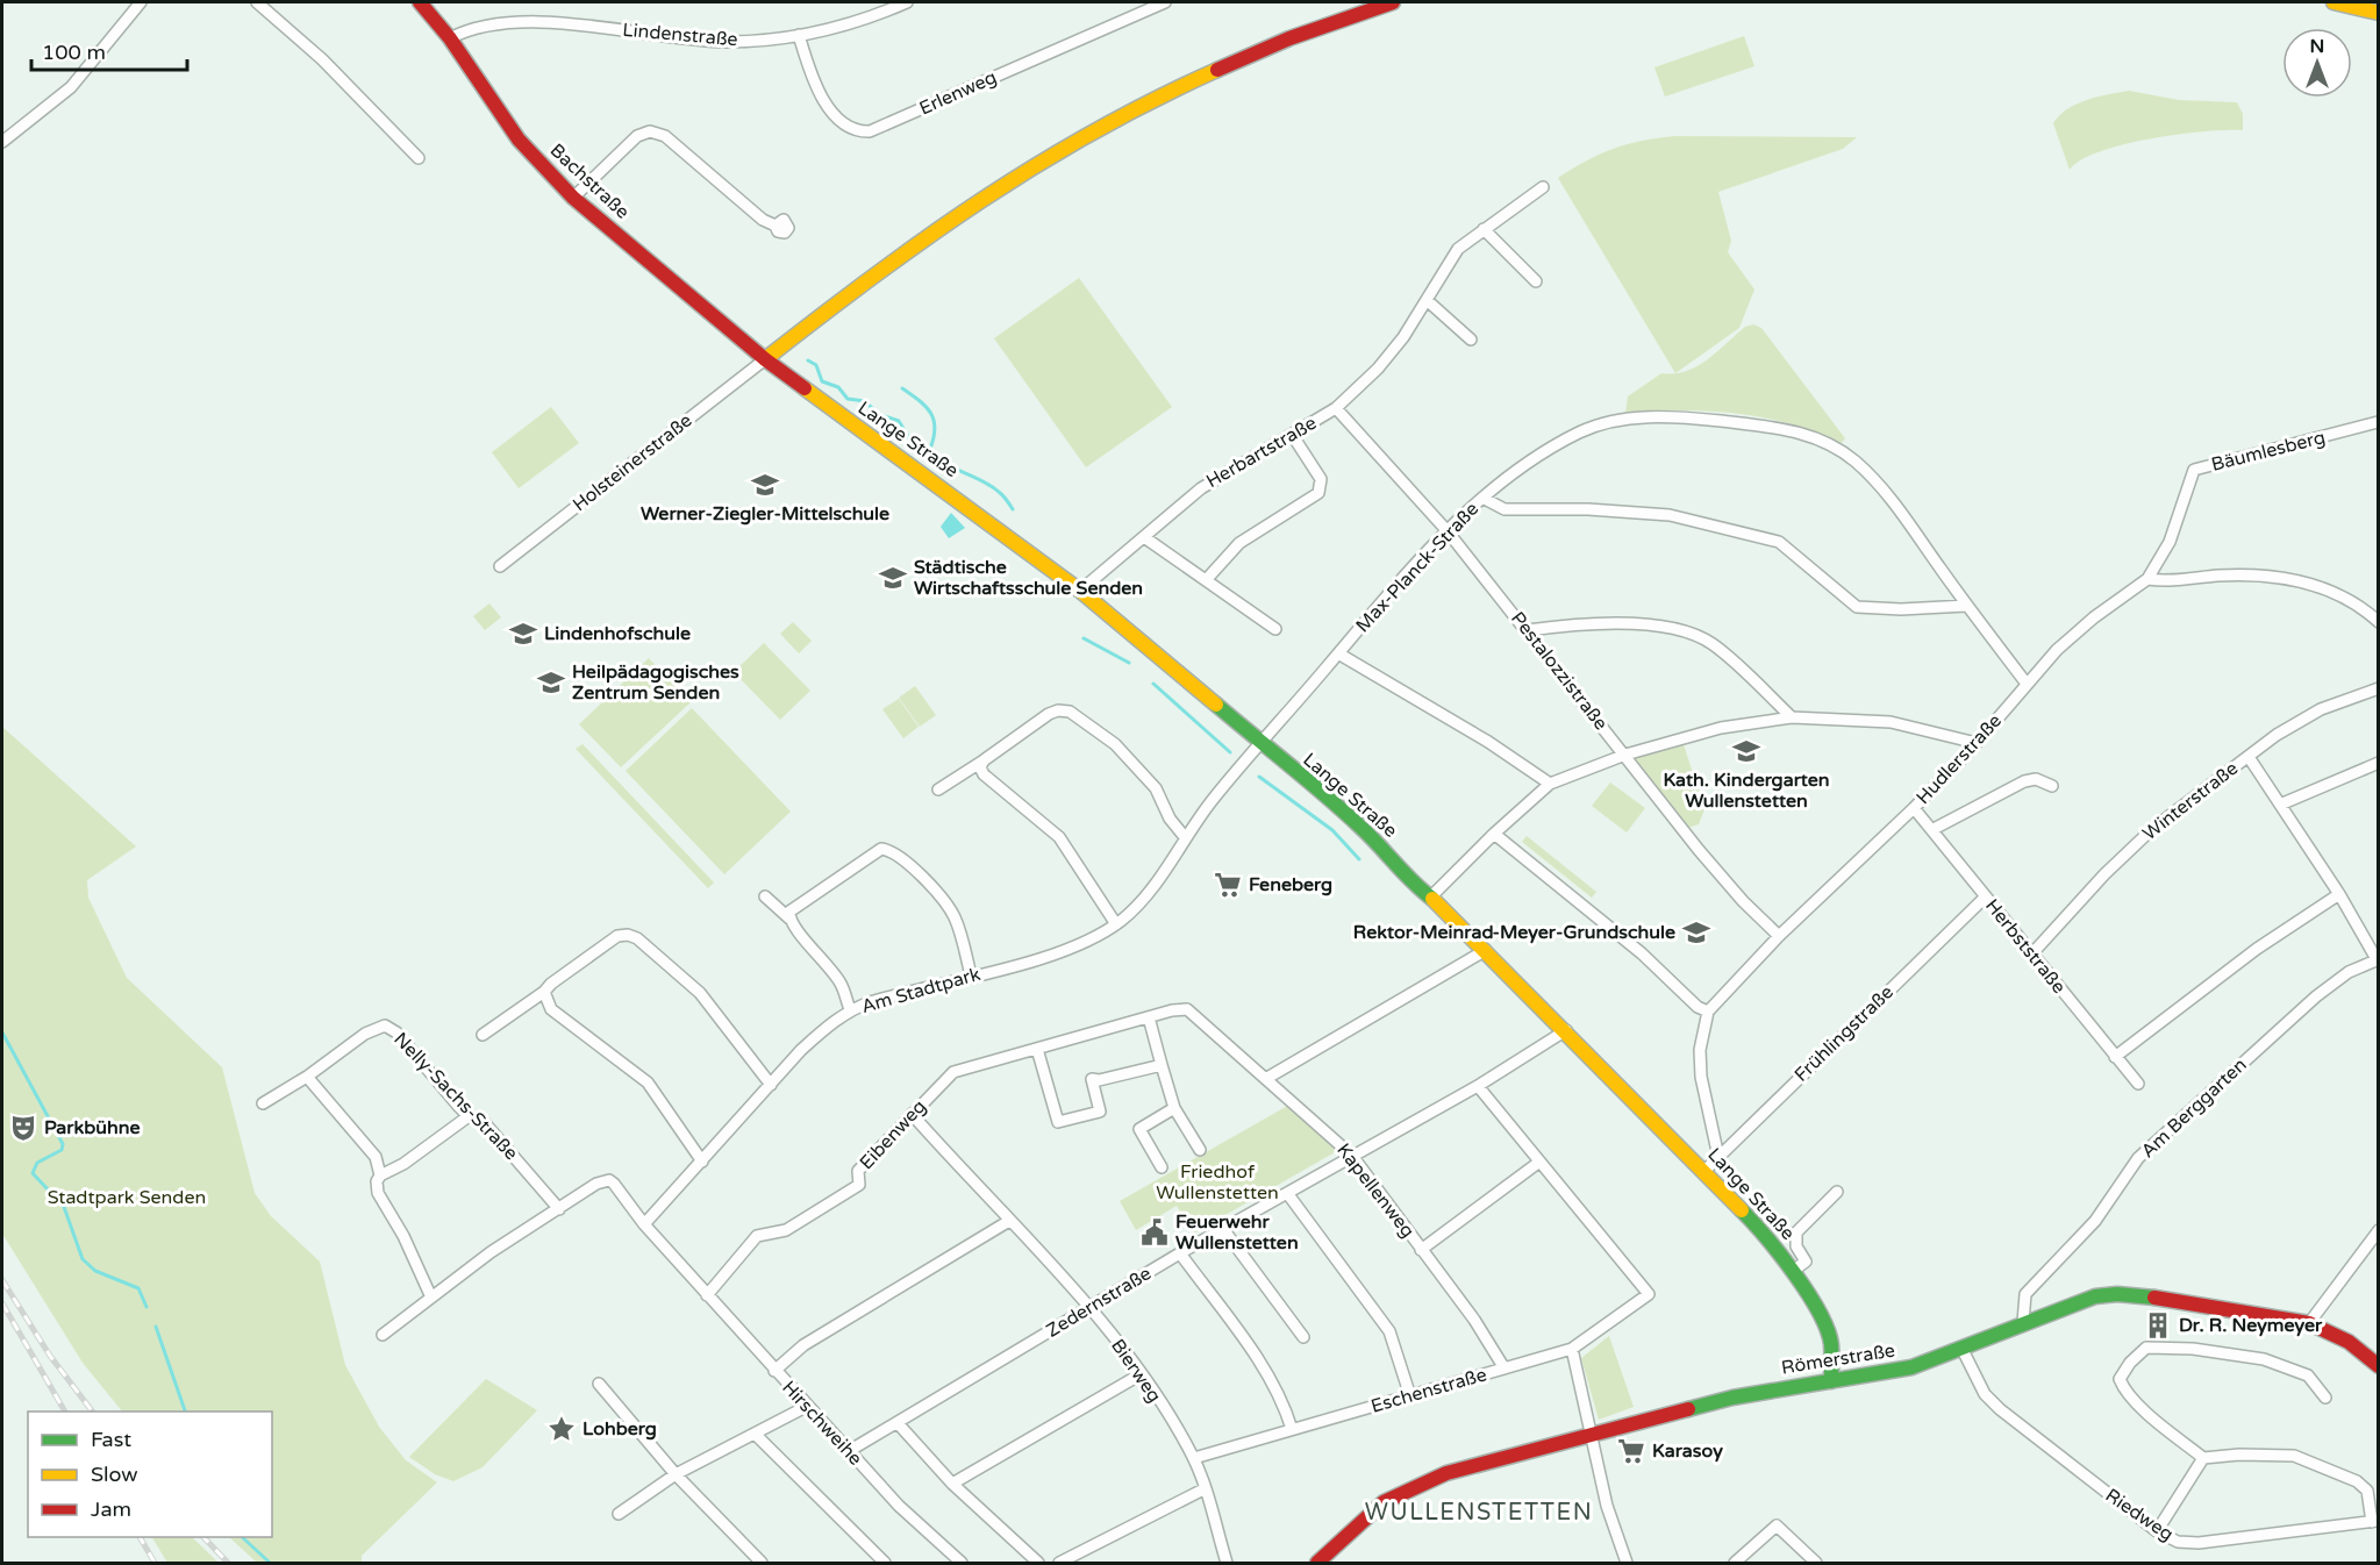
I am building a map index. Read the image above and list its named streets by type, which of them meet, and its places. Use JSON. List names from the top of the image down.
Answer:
{
  "streets": {
    "street": [
      "Lindenstraße",
      "Erlenweg",
      "Bachstraße",
      "Lange Straße",
      "Bäumlesberg",
      "Herbartstraße",
      "Holsteinerstraße",
      "Max-Planck-Straße",
      "Pestalozzistraße",
      "Hudlerstraße",
      "Winterstraße",
      "Herbststraße",
      "Am Stadtpark",
      "Frühlingstraße",
      "Nelly-Sachs-Straße",
      "Am Berggarten",
      "Eibenweg",
      "Kapellenweg",
      "Zedernstraße",
      "Römerstraße",
      "Bierweg",
      "Eschenstraße",
      "Hirschweihe",
      "Riedweg"
    ]
  },
  "crossings": [
    ["Lindenstraße", "Erlenweg"],
    ["Lindenstraße", "Bachstraße"],
    ["Bachstraße", "Lange Straße"],
    ["Bachstraße", "Holsteinerstraße"],
    ["Lange Straße", "Herbartstraße"],
    ["Lange Straße", "Holsteinerstraße"],
    ["Lange Straße", "Max-Planck-Straße"],
    ["Lange Straße", "Am Stadtpark"],
    ["Lange Straße", "Frühlingstraße"],
    ["Lange Straße", "Zedernstraße"],
    ["Lange Straße", "Römerstraße"],
    ["Bäumlesberg", "Hudlerstraße"],
    ["Herbartstraße", "Pestalozzistraße"],
    ["Max-Planck-Straße", "Pestalozzistraße"],
    ["Max-Planck-Straße", "Hudlerstraße"],
    ["Max-Planck-Straße", "Am Stadtpark"],
    ["Pestalozzistraße", "Hudlerstraße"],
    ["Hudlerstraße", "Herbststraße"],
    ["Winterstraße", "Herbststraße"],
    ["Herbststraße", "Frühlingstraße"],
    ["Am Stadtpark", "Hirschweihe"],
    ["Am Berggarten", "Römerstraße"],
    ["Eibenweg", "Kapellenweg"],
    ["Eibenweg", "Bierweg"],
    ["Eibenweg", "Hirschweihe"],
    ["Kapellenweg", "Zedernstraße"],
    ["Kapellenweg", "Eschenstraße"],
    ["Zedernstraße", "Bierweg"],
    ["Zedernstraße", "Hirschweihe"],
    ["Römerstraße", "Riedweg"],
    ["Bierweg", "Eschenstraße"]
  ],
  "districts": ["WULLENSTETTEN"],
  "parks": ["Friedhof Wullenstetten", "Stadtpark Senden"],
  "places": {
    "school or university": [
      "Werner-Ziegler-Mittelschule",
      "Städtische Wirtschaftsschule Senden",
      "Lindenhofschule",
      "Heilpädagogisches Zentrum Senden",
      "Kath. Kindergarten Wullenstetten",
      "Rektor-Meinrad-Meyer-Grundschule"
    ],
    "supermarket": ["Feneberg", "Karasoy"],
    "theatre": ["Parkbühne"],
    "public building": ["Feuerwehr Wullenstetten"],
    "building": ["Dr. R. Neymeyer"],
    "place": ["Lohberg"]
  },
  "legend": ["Fast", "Slow", "Jam"],
  "scale_bar": "100 m",
  "north": "top"
}
